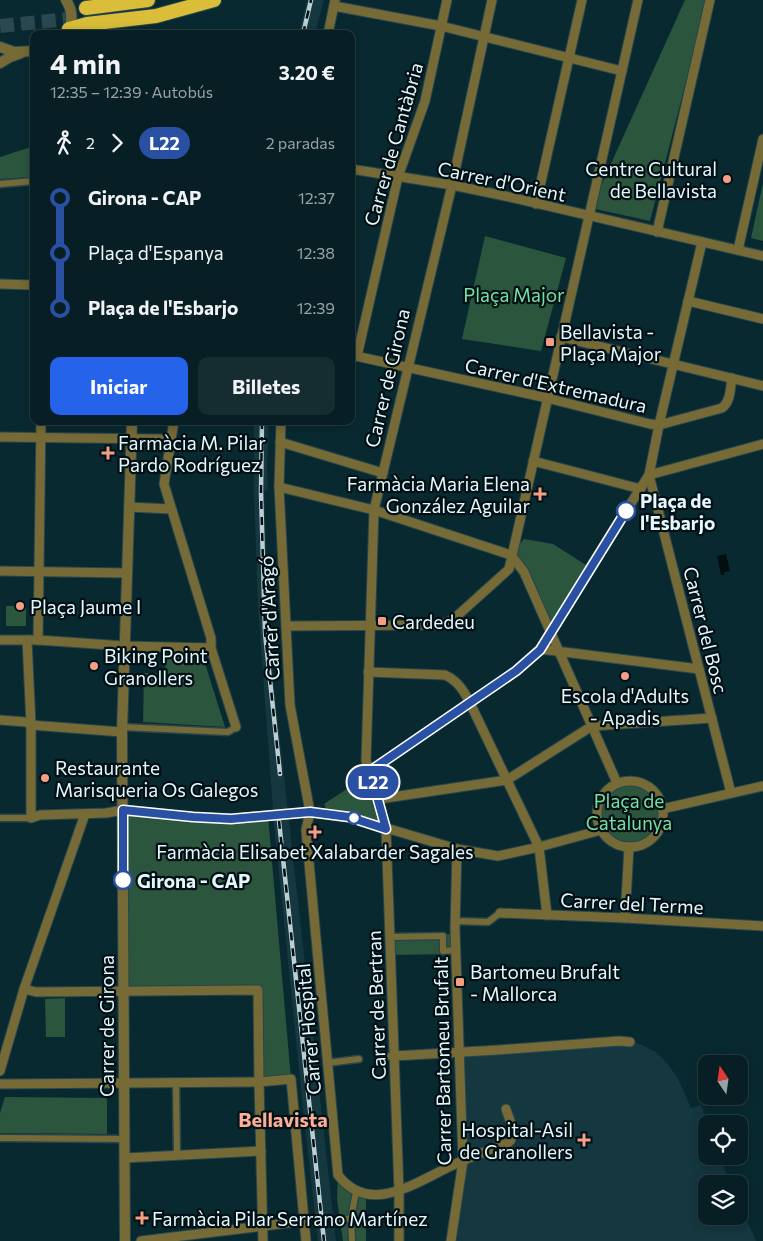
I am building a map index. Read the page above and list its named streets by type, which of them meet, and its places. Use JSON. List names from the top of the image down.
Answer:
{
  "streets": {
    "street": [
      "Carrer de Cantàbria",
      "Carrer d'Orient",
      "Carrer de Girona",
      "Carrer d'Extremadura",
      "Carrer d'Aragó",
      "Carrer del Bosc",
      "Carrer del Terme",
      "Carrer de Bertran",
      "Carrer Hospital",
      "Carrer Bartomeu Brufalt"
    ]
  },
  "crossings": [
    ["Carrer de Cantàbria", "Carrer d'Orient"],
    ["Carrer d'Orient", "Carrer de Girona"],
    ["Carrer de Girona", "Carrer d'Extremadura"],
    ["Carrer de Girona", "Carrer de Bertran"],
    ["Carrer d'Aragó", "Carrer Hospital"]
  ],
  "districts": ["Bellavista"],
  "parks": ["Plaça Major", "Plaça de Catalunya"],
  "places": {
    "other": [
      "Centre Cultural de Bellavista",
      "Plaça de l'Esbarjo",
      "Plaça Jaume I",
      "Biking Point Granollers",
      "Escola d'Adults - Apadis",
      "Restaurante Marisqueria Os Galegos",
      "Girona - CAP"
    ],
    "transit": ["Bellavista - Plaça Major", "Cardedeu", "Bartomeu Brufalt - Mallorca"],
    "health": [
      "Farmàcia M. Pilar Pardo Rodríguez",
      "Farmàcia Maria Elena González Aguilar",
      "Farmàcia Elisabet Xalabarder Sagales",
      "Hospital-Asil de Granollers",
      "Farmàcia Pilar Serrano Martínez"
    ]
  },
  "lines": ["bus line L22"],
  "north": "top",
  "page": {
    "on_map": "L22",
    "heading": ["4 min", "12:35 – 12:39 · Autobús", "3.20 €"],
    "legs": ["2", "L22", "2 paradas"],
    "list": [
      {
        "name": "Girona - CAP",
        "value": "12:37"
      },
      {
        "name": "Plaça d'Espanya",
        "value": "12:38"
      },
      {
        "name": "Plaça de l'Esbarjo",
        "value": "12:39"
      }
    ],
    "buttons": ["Iniciar", "Billetes"]
  }
}
